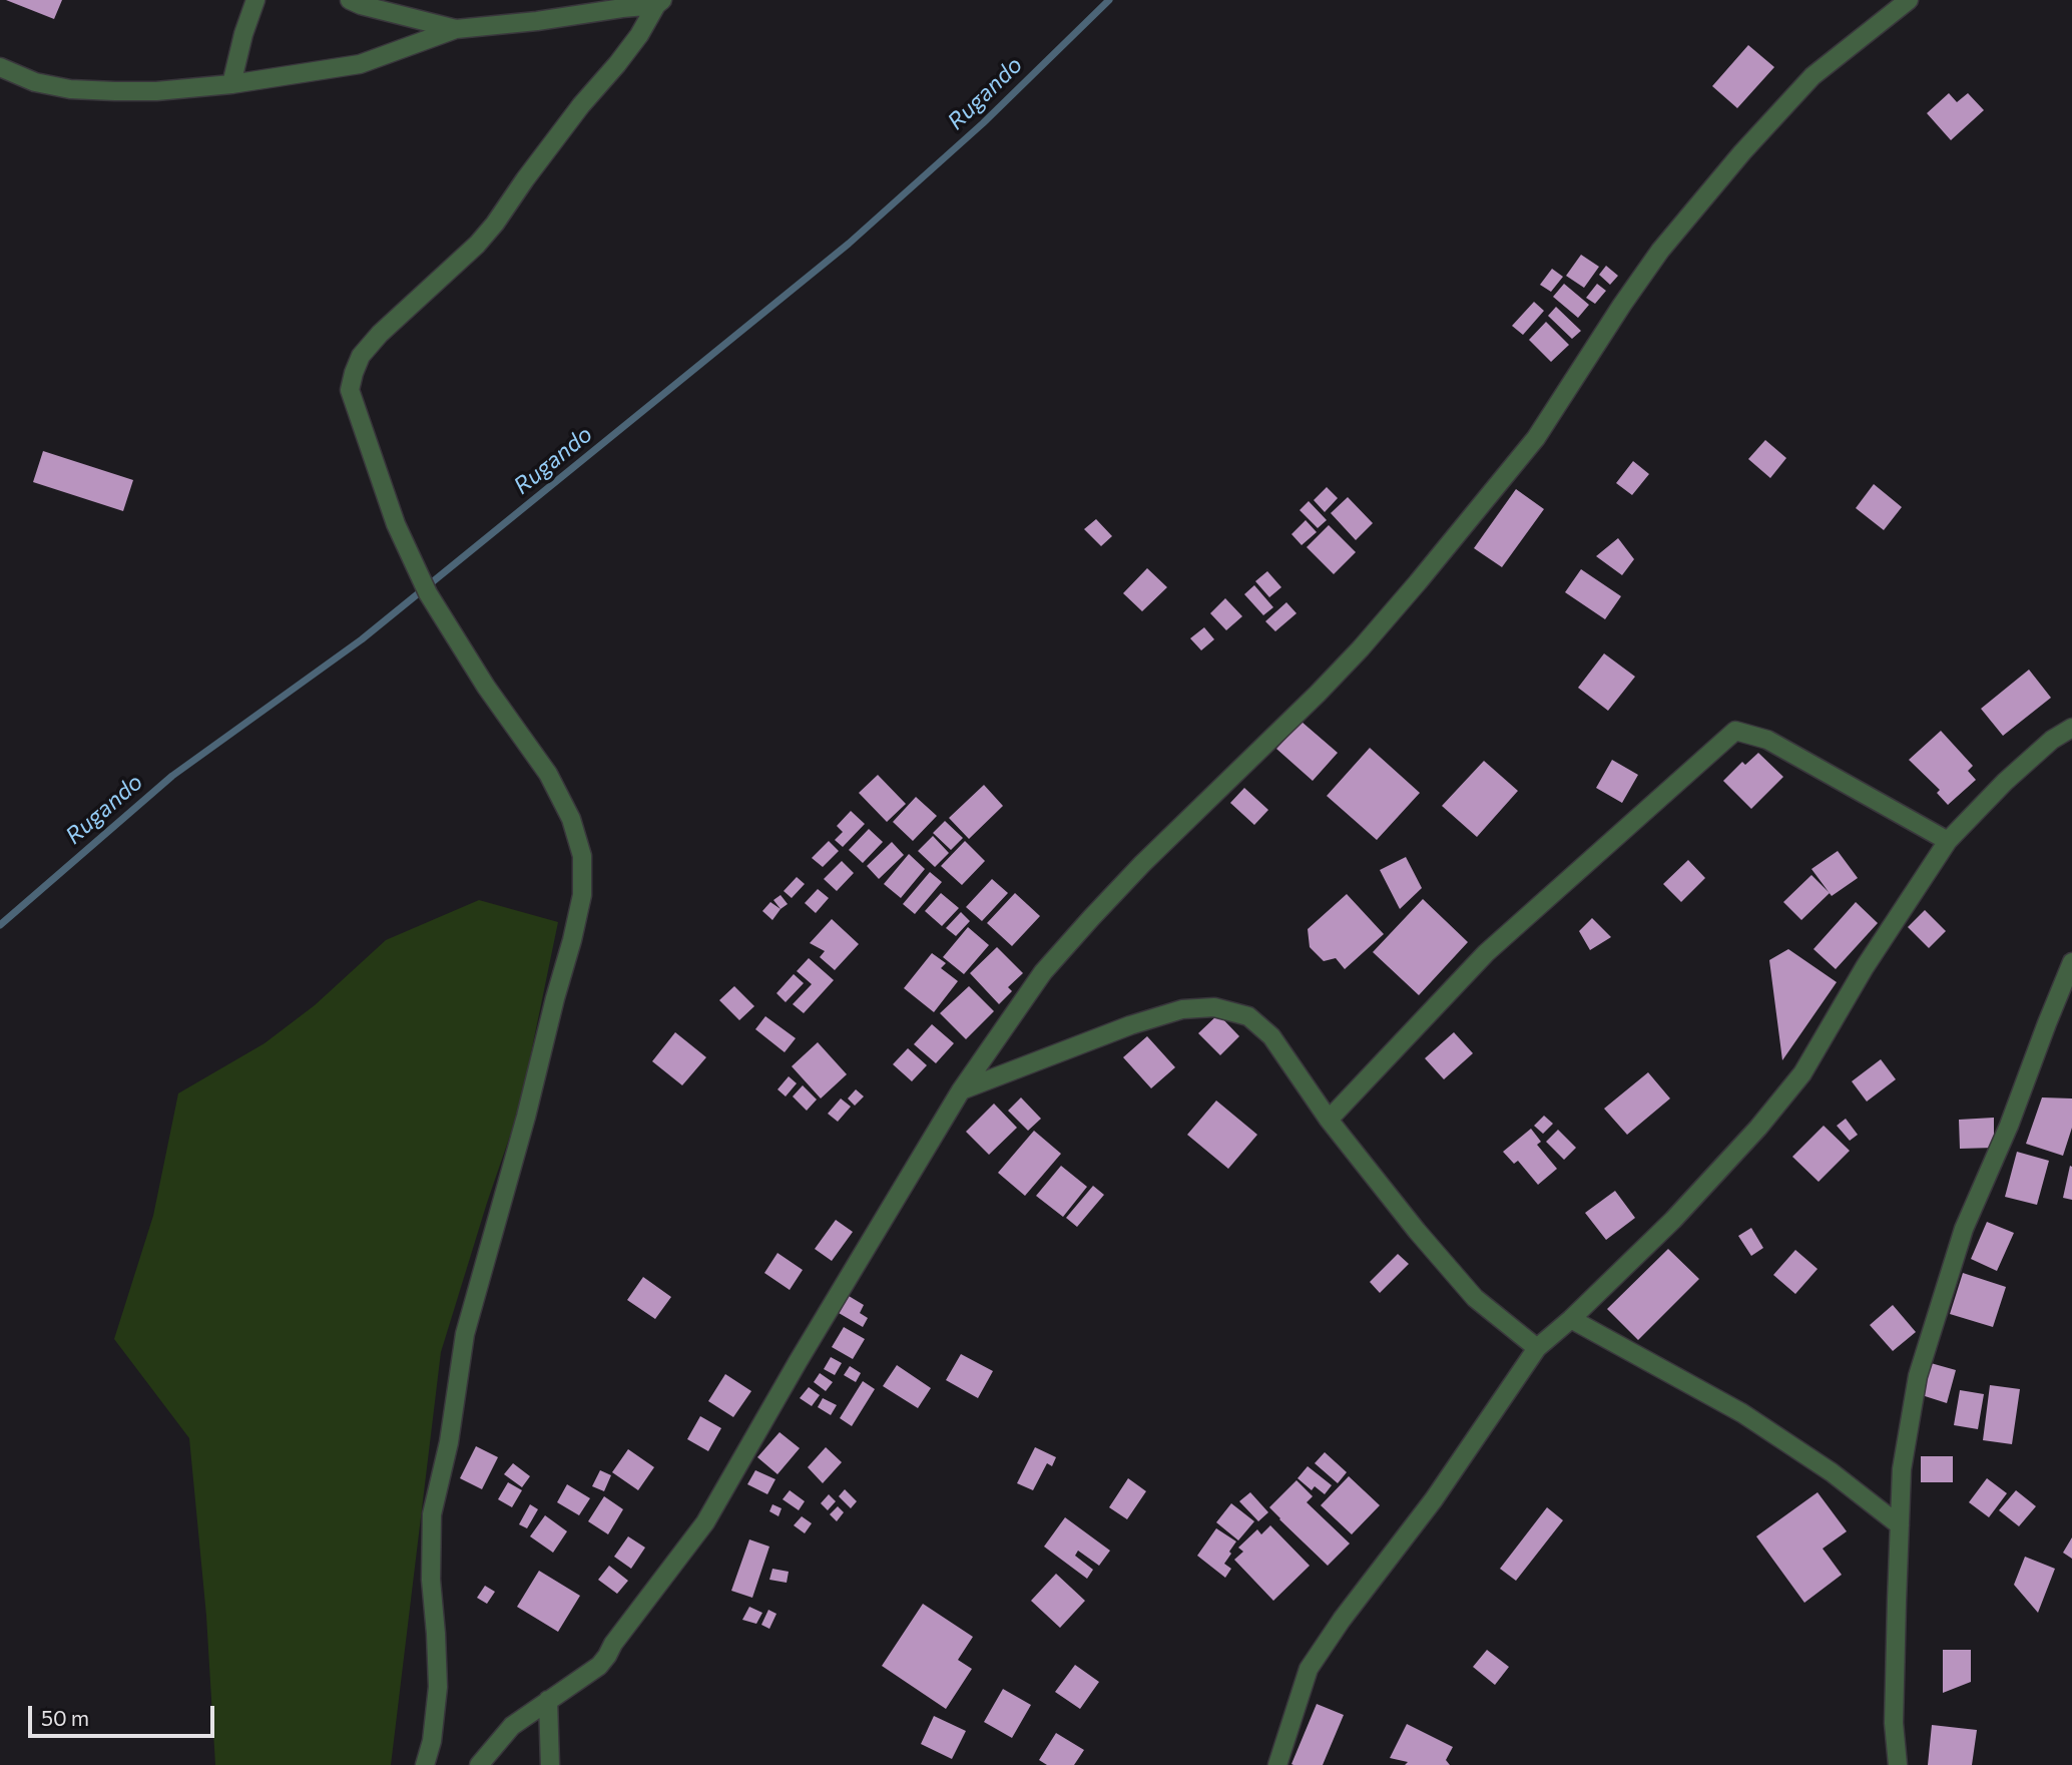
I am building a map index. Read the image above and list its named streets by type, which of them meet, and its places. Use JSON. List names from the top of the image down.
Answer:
{
  "water": ["Rugando"],
  "scale_bar": "50 m"
}
